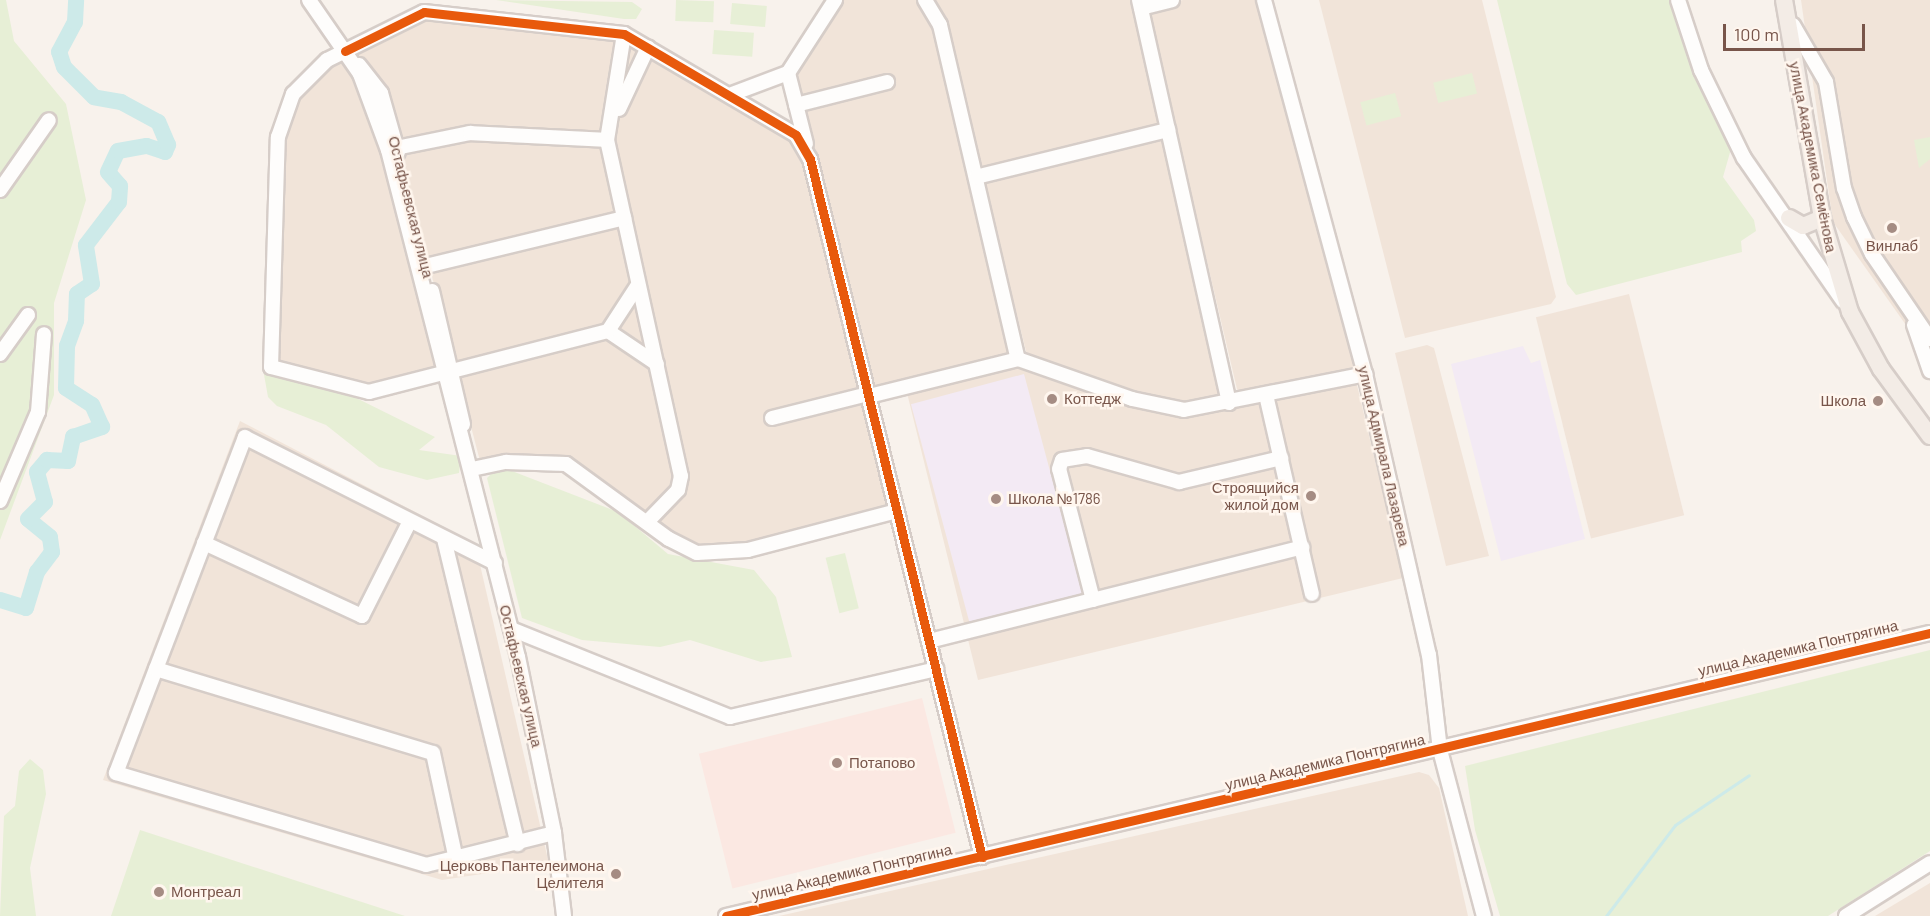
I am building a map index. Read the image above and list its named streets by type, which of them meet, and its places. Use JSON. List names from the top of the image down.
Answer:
{
  "streets": {
    "main road": ["улица Академика Семёнова"],
    "street": ["Остафьевская улица", "улица Адмирала Лазарева", "улица Академика Понтрягина"]
  },
  "crossings": [
    ["улица Адмирала Лазарева", "улица Академика Понтрягина"]
  ],
  "places": [
    "Винлаб",
    "Коттедж",
    "Школа",
    "Строящийся жилой дом",
    "Школа №1786",
    "Потапово",
    "Церковь Пантелеимона Целителя",
    "Монтреал"
  ],
  "scale_bar": "100 m"
}
